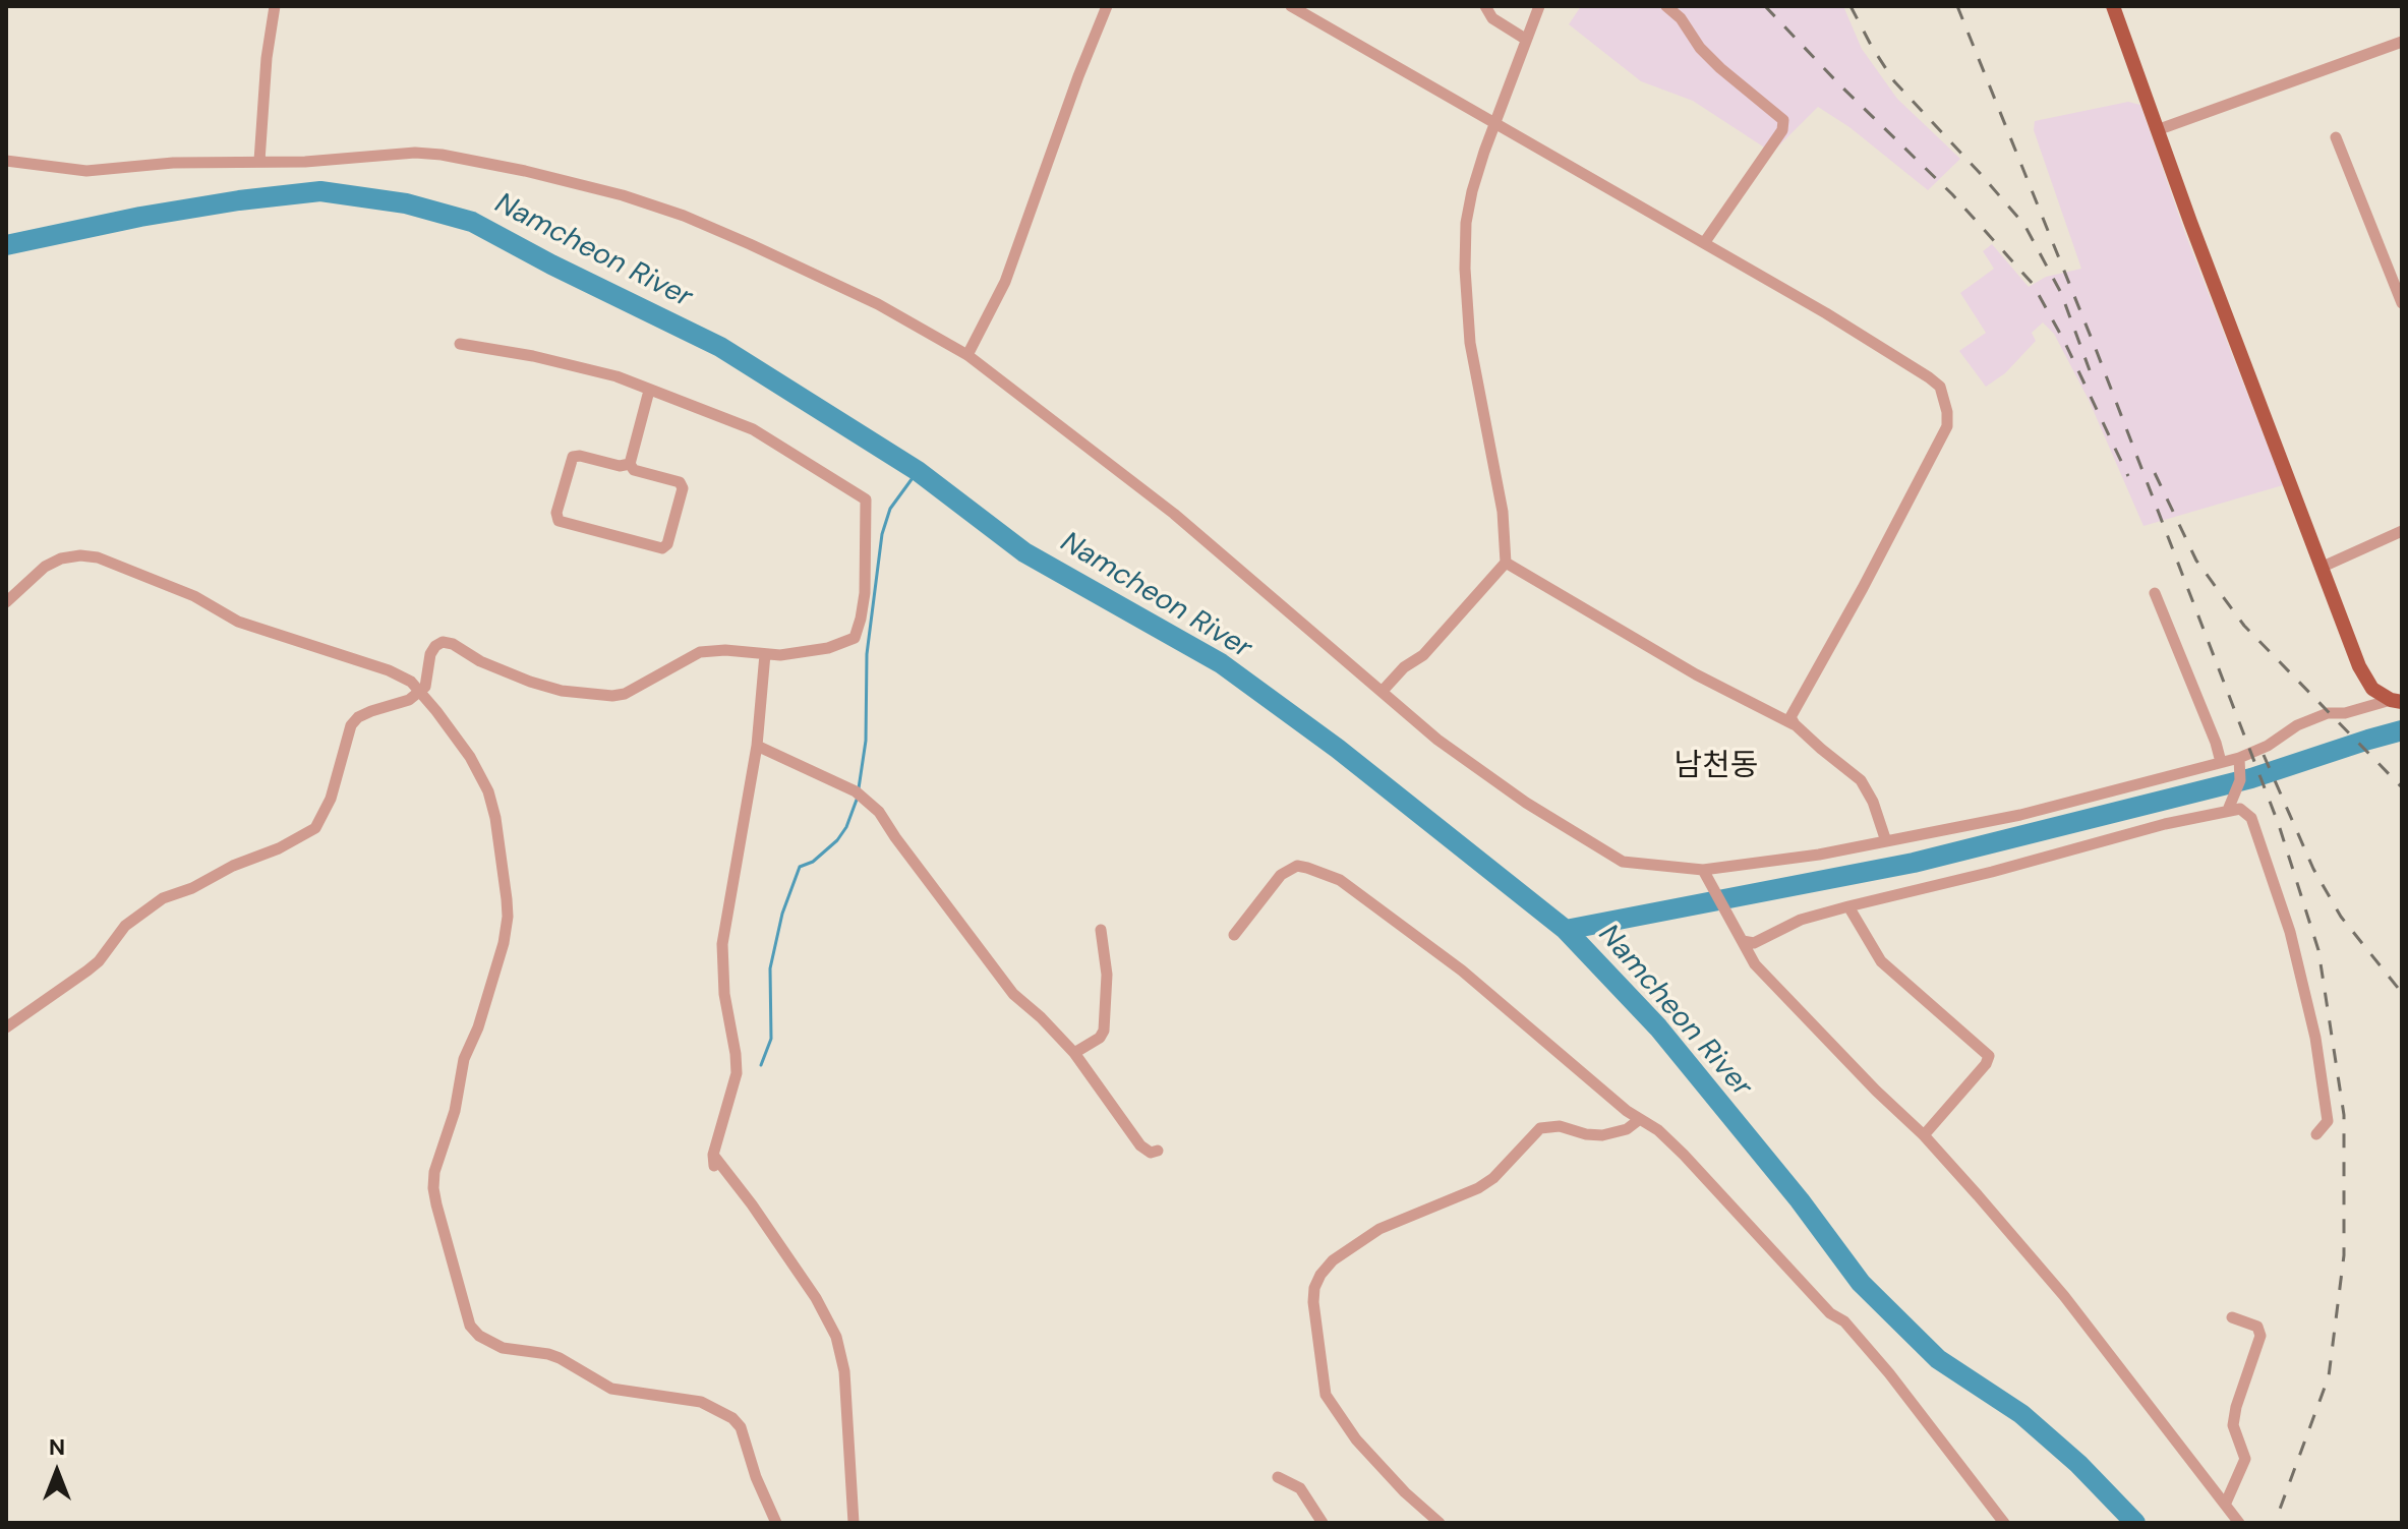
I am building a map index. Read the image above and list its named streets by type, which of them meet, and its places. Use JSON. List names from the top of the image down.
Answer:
{
  "districts": ["남천동"],
  "water": ["Namcheon River"],
  "north": "top"
}
